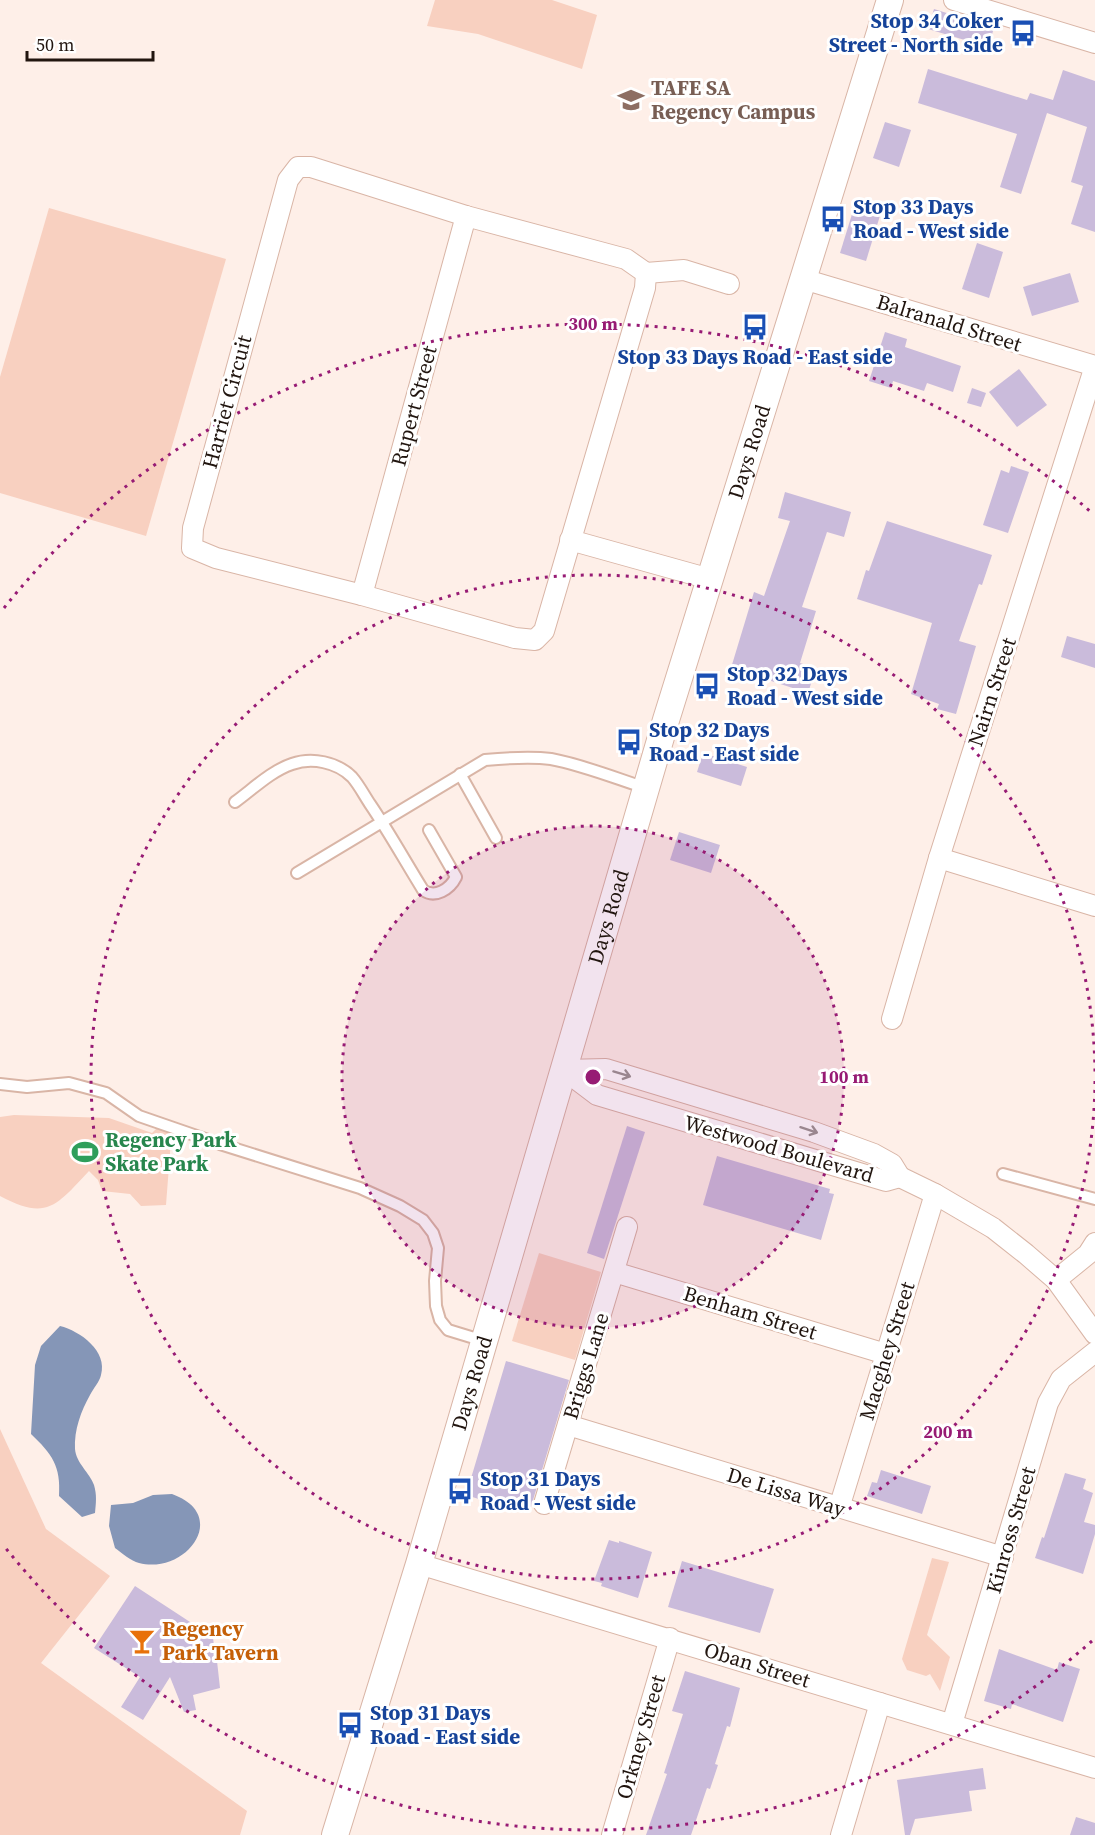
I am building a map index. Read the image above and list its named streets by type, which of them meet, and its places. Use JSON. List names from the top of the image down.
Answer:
{
  "streets": {
    "street": [
      "Balranald Street",
      "Harriet Circuit",
      "Rupert Street",
      "Days Road",
      "Nairn Street",
      "Westwood Boulevard",
      "Benham Street",
      "Macghey Street",
      "Briggs Lane",
      "De Lissa Way",
      "Kinross Street",
      "Oban Street",
      "Orkney Street"
    ]
  },
  "crossings": [
    ["Balranald Street", "Days Road"],
    ["Balranald Street", "Nairn Street"],
    ["Harriet Circuit", "Rupert Street"],
    ["Days Road", "Westwood Boulevard"],
    ["Days Road", "Oban Street"],
    ["Benham Street", "Macghey Street"],
    ["Benham Street", "Briggs Lane"],
    ["Macghey Street", "De Lissa Way"],
    ["Briggs Lane", "De Lissa Way"],
    ["De Lissa Way", "Kinross Street"],
    ["Kinross Street", "Oban Street"],
    ["Oban Street", "Orkney Street"]
  ],
  "places": {
    "bus stop": [
      "Stop 34 Coker Street - North side",
      "Stop 33 Days Road - West side",
      "Stop 33 Days Road - East side",
      "Stop 32 Days Road - West side",
      "Stop 32 Days Road - East side",
      "Stop 31 Days Road - West side",
      "Stop 31 Days Road - East side"
    ],
    "school or university": ["TAFE SA Regency Campus"],
    "sports": ["Regency Park Skate Park"],
    "bar": ["Regency Park Tavern"]
  },
  "scale_bar": "50 m",
  "rings": ["300 m", "100 m", "200 m"]
}
